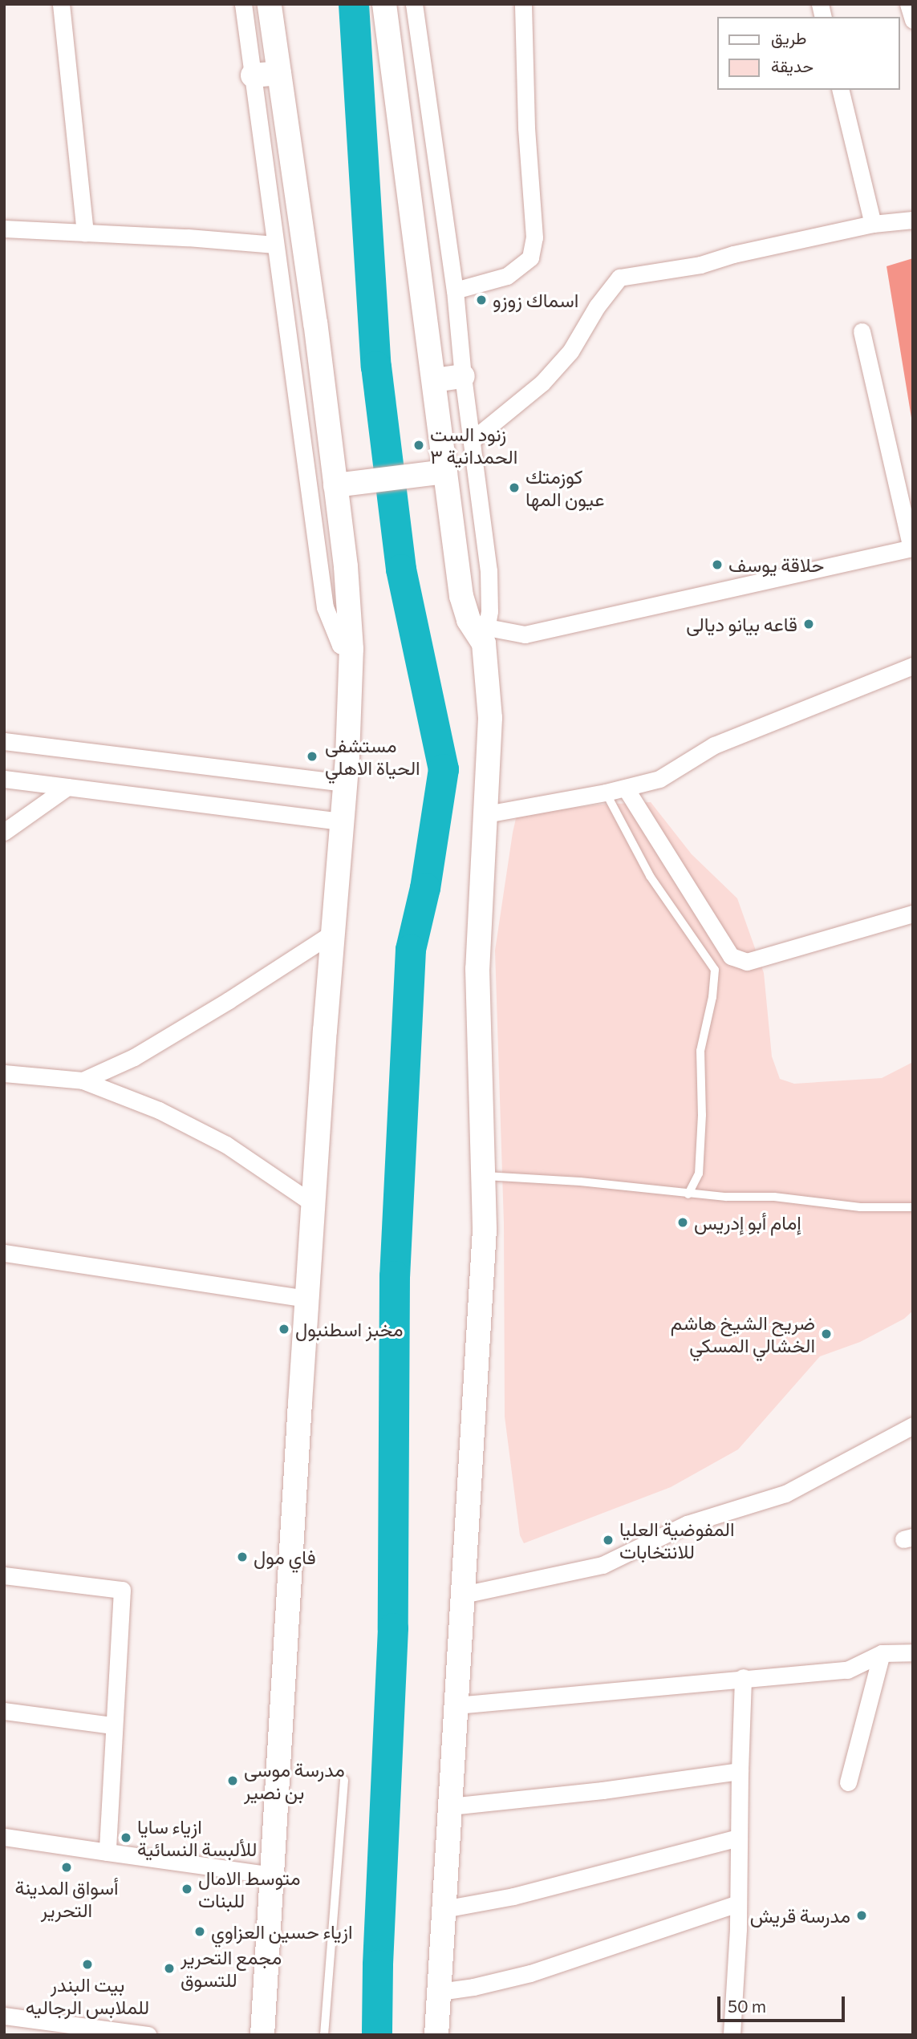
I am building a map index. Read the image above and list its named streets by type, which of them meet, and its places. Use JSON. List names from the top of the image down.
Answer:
{
  "places": [
    "اسماك زوزو",
    "زنود الست الحمدانية ٣",
    "كوزمتك عيون المها",
    "حلاقة يوسف",
    "قاعه بيانو ديالى",
    "مستشفى الحياة الاهلي",
    "إمام أبو إدريس",
    "مخبز اسطنبول",
    "ضريح الشيخ هاشم الخشالي المسكي",
    "المفوضية العليا للانتخابات",
    "فاي مول",
    "مدرسة موسى بن نصير",
    "ازياء سايا للألبسة النسائية",
    "أسواق المدينة التحرير",
    "متوسط الامال للبنات",
    "مدرسة قريش",
    "ازياء حسين العزاوي",
    "بيت البندر للملابس الرجاليه",
    "مجمع التحرير للتسوق"
  ],
  "legend": ["طريق", "حديقة"],
  "scale_bar": "50 m"
}
